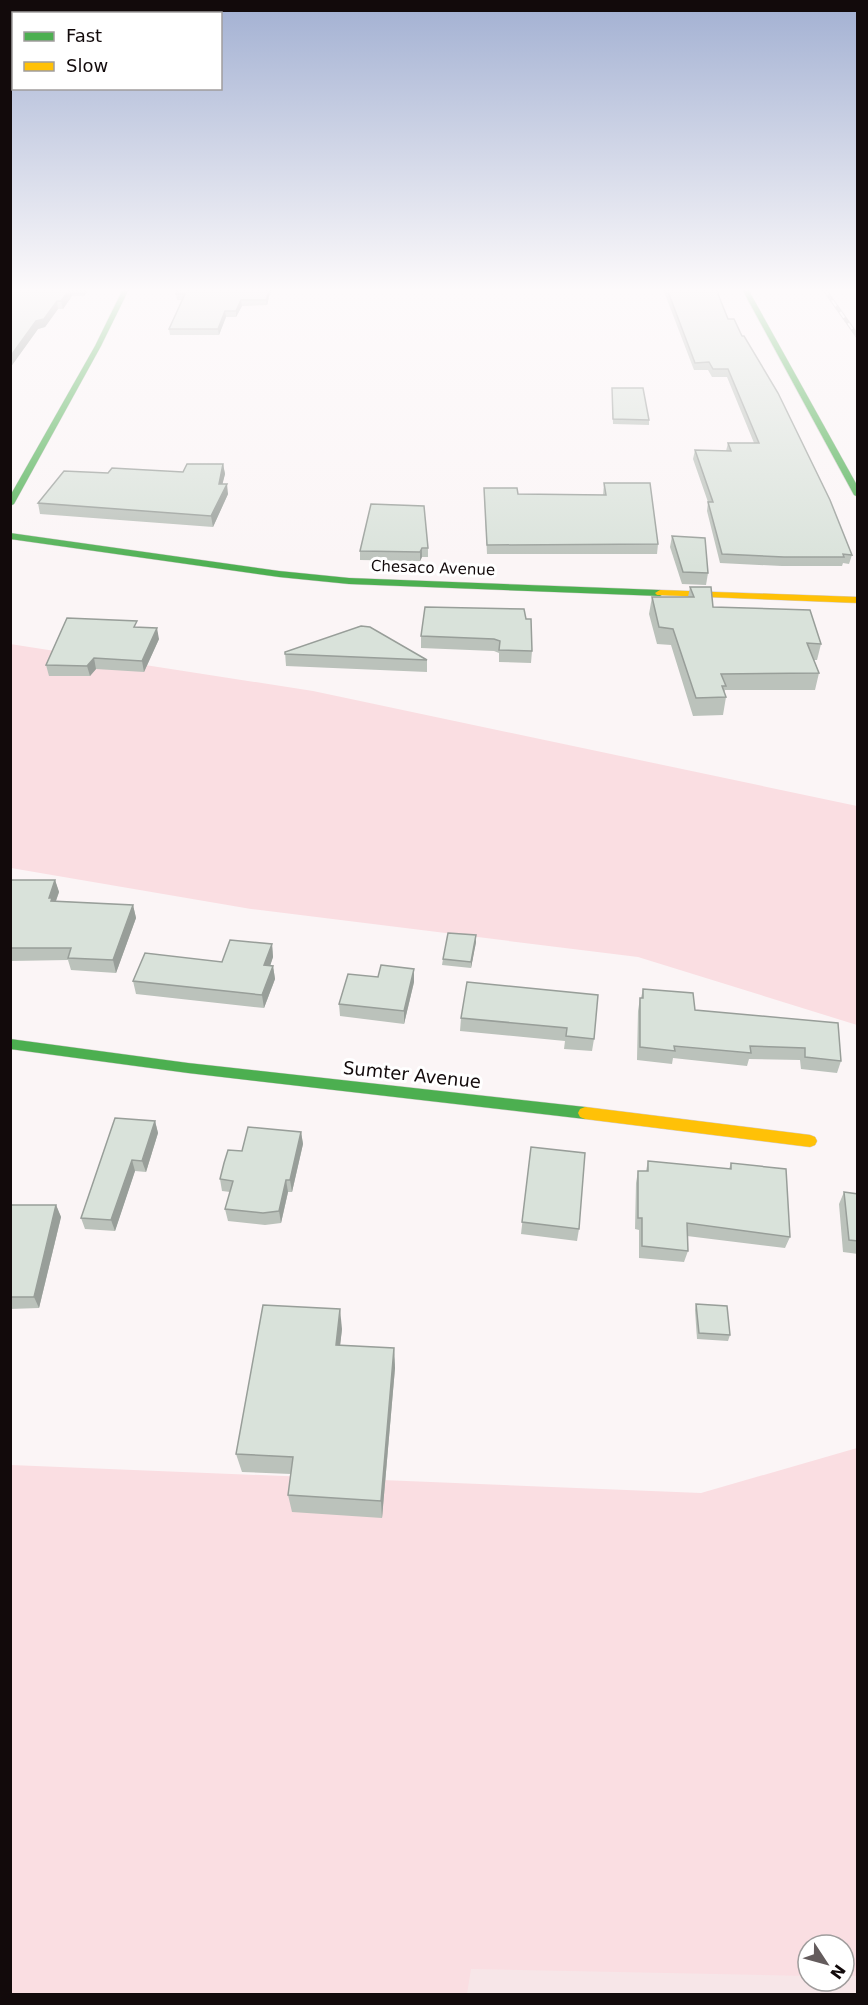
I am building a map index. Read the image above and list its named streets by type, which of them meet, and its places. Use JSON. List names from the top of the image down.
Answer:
{
  "streets": {
    "street": ["Chesaco Avenue", "Sumter Avenue"]
  },
  "legend": ["Fast", "Slow"],
  "north": "bottom right"
}
